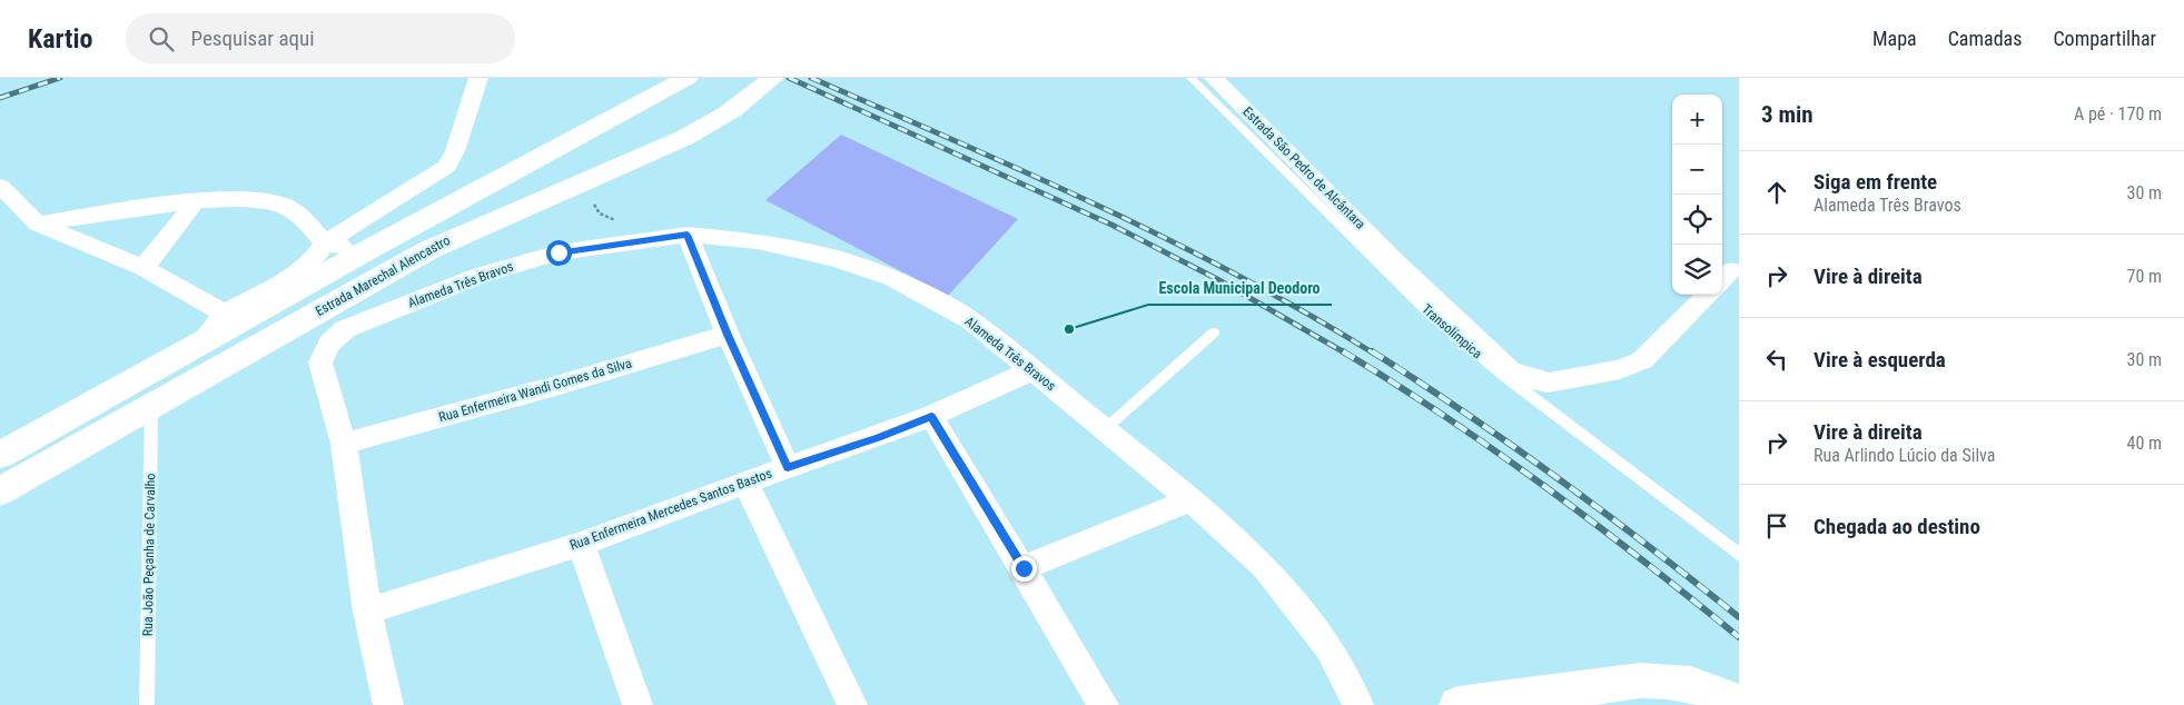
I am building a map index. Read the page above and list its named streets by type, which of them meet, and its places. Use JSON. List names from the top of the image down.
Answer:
{
  "streets": {
    "main road": ["Estrada Marechal Alencastro"],
    "street": [
      "Estrada São Pedro de Alcântara",
      "Alameda Três Bravos",
      "Rua Enfermeira Wandi Gomes da Silva",
      "Rua Enfermeira Mercedes Santos Bastos"
    ],
    "lane": ["Transolímpica", "Rua João Peçanha de Carvalho"]
  },
  "crossings": [
    ["Estrada Marechal Alencastro", "Rua João Peçanha de Carvalho"],
    ["Alameda Três Bravos", "Rua Enfermeira Wandi Gomes da Silva"],
    ["Alameda Três Bravos", "Rua Enfermeira Mercedes Santos Bastos"]
  ],
  "places": ["Escola Municipal Deodoro"],
  "page": {
    "header": "Kartio",
    "search": "Pesquisar aqui",
    "nav": ["Mapa", "Camadas", "Compartilhar"],
    "heading": ["3 min", "A pé · 170 m"],
    "map_buttons": ["+", "−"],
    "list": [
      ["Siga em frente", "Alameda Três Bravos", "30 m"],
      ["Vire à direita", "70 m"],
      ["Vire à esquerda", "30 m"],
      ["Vire à direita", "Rua Arlindo Lúcio da Silva", "40 m"],
      "Chegada ao destino"
    ]
  }
}
